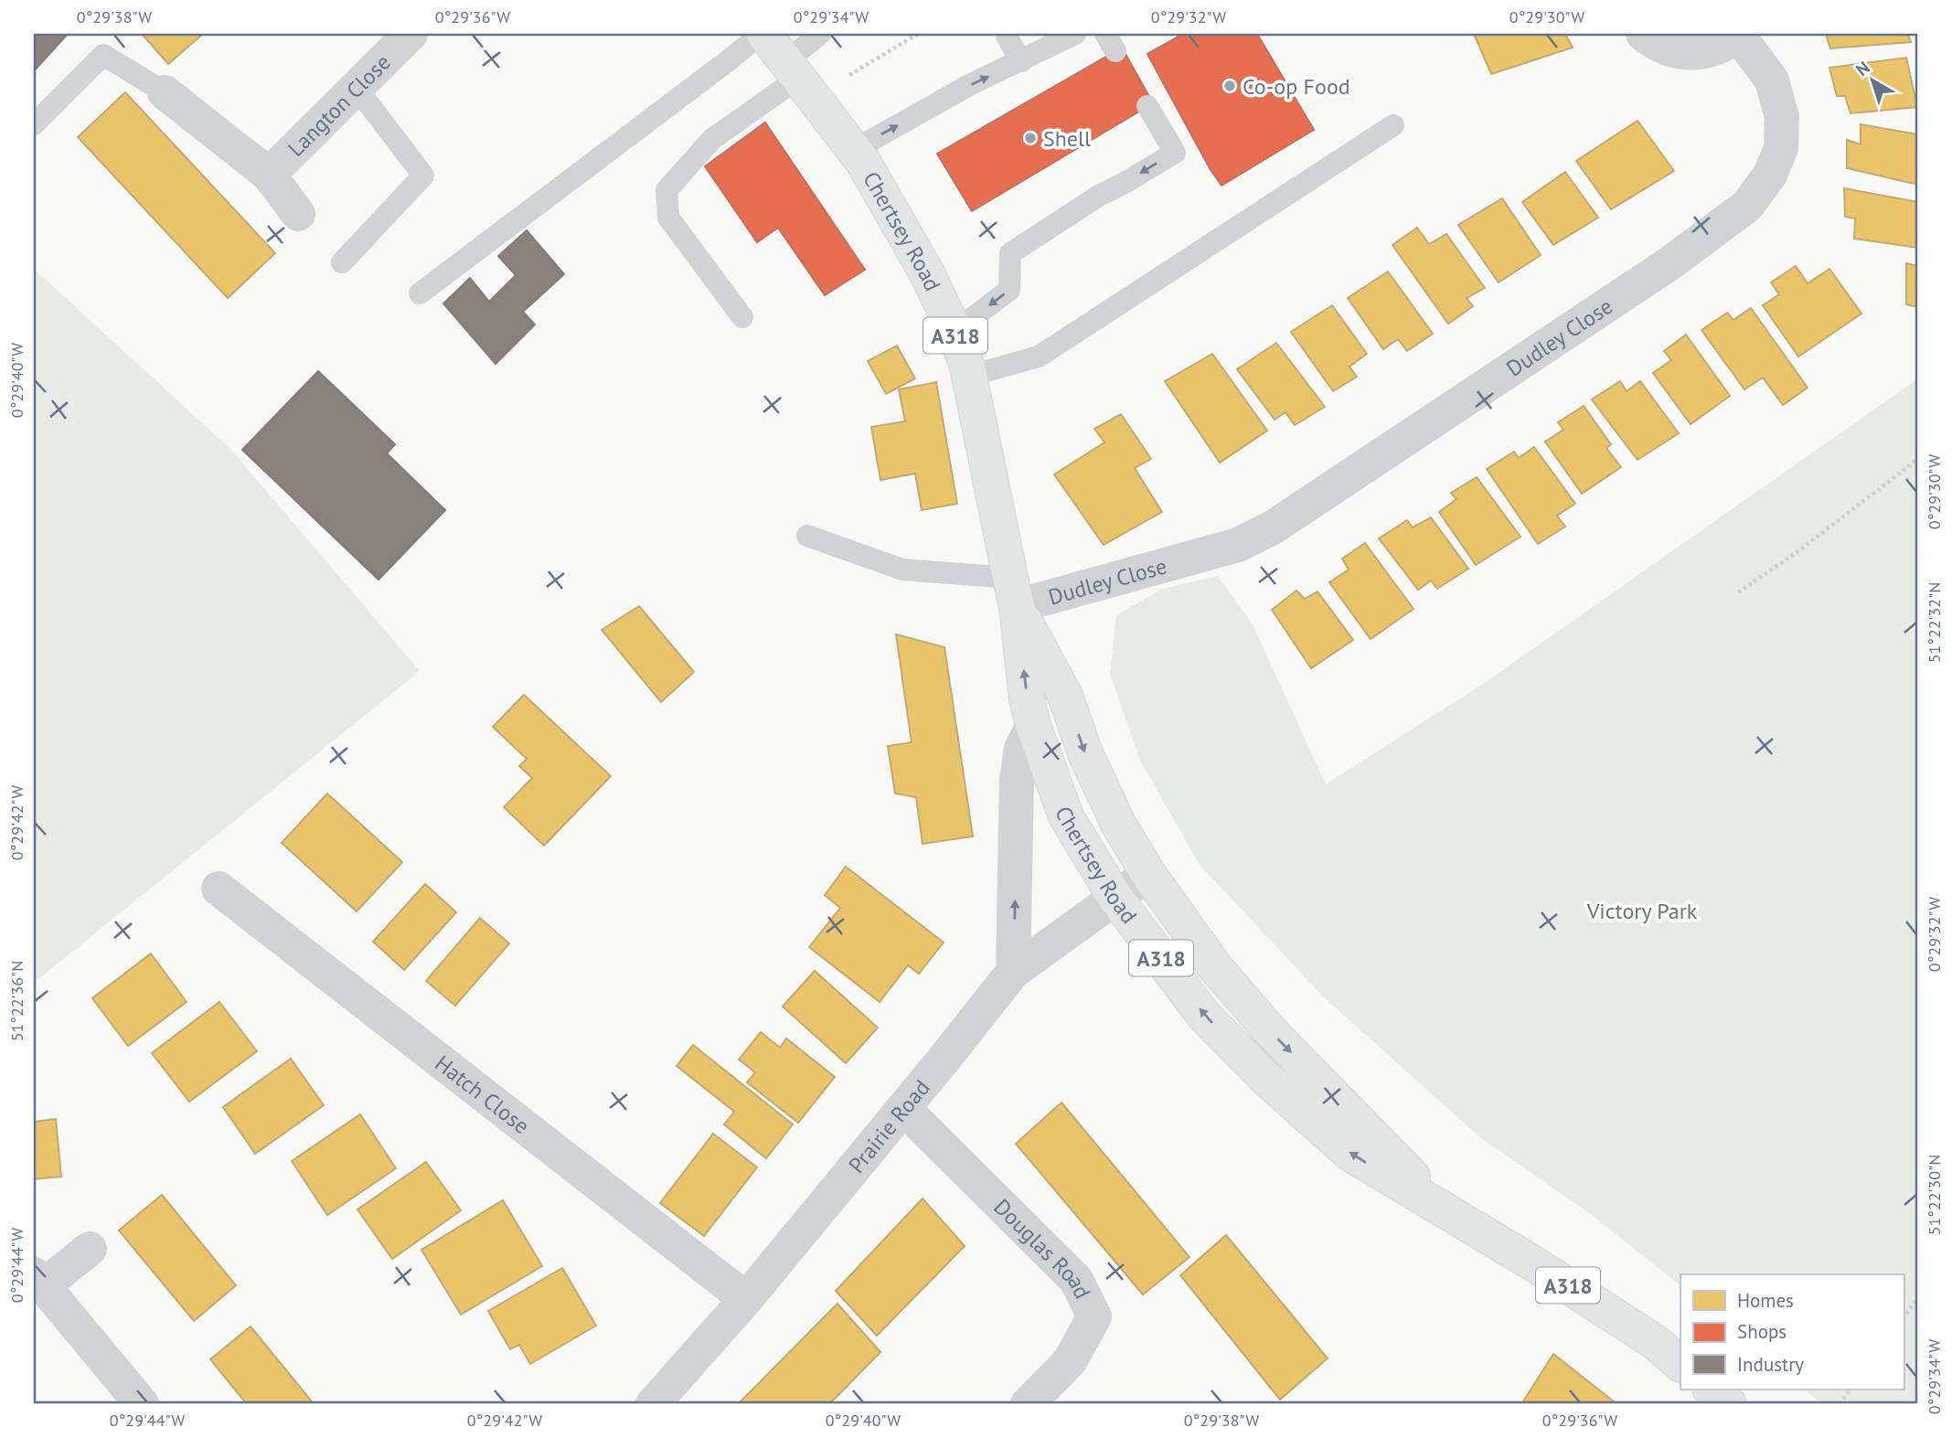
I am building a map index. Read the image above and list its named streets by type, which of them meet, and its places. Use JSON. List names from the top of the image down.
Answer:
{
  "streets": {
    "main road": ["Chertsey Road", "A318"],
    "street": [
      "Langton Close",
      "Dudley Close",
      "Hatch Close",
      "Prairie Road",
      "Douglas Road"
    ]
  },
  "crossings": [
    ["Chertsey Road", "Dudley Close"],
    ["Chertsey Road", "Prairie Road"],
    ["Hatch Close", "Prairie Road"],
    ["Prairie Road", "Douglas Road"]
  ],
  "parks": ["Victory Park"],
  "places": ["Co-op Food", "Shell"],
  "legend": ["Homes", "Shops", "Industry"],
  "north": "top left",
  "coordinates": [
    "0°29'38\"W",
    "0°29'36\"W",
    "0°29'34\"W",
    "0°29'32\"W",
    "0°29'30\"W",
    "0°29'40\"W",
    "51°22'32\"N",
    "0°29'42\"W",
    "51°22'36\"N",
    "51°22'30\"N",
    "0°29'44\"W"
  ]
}
